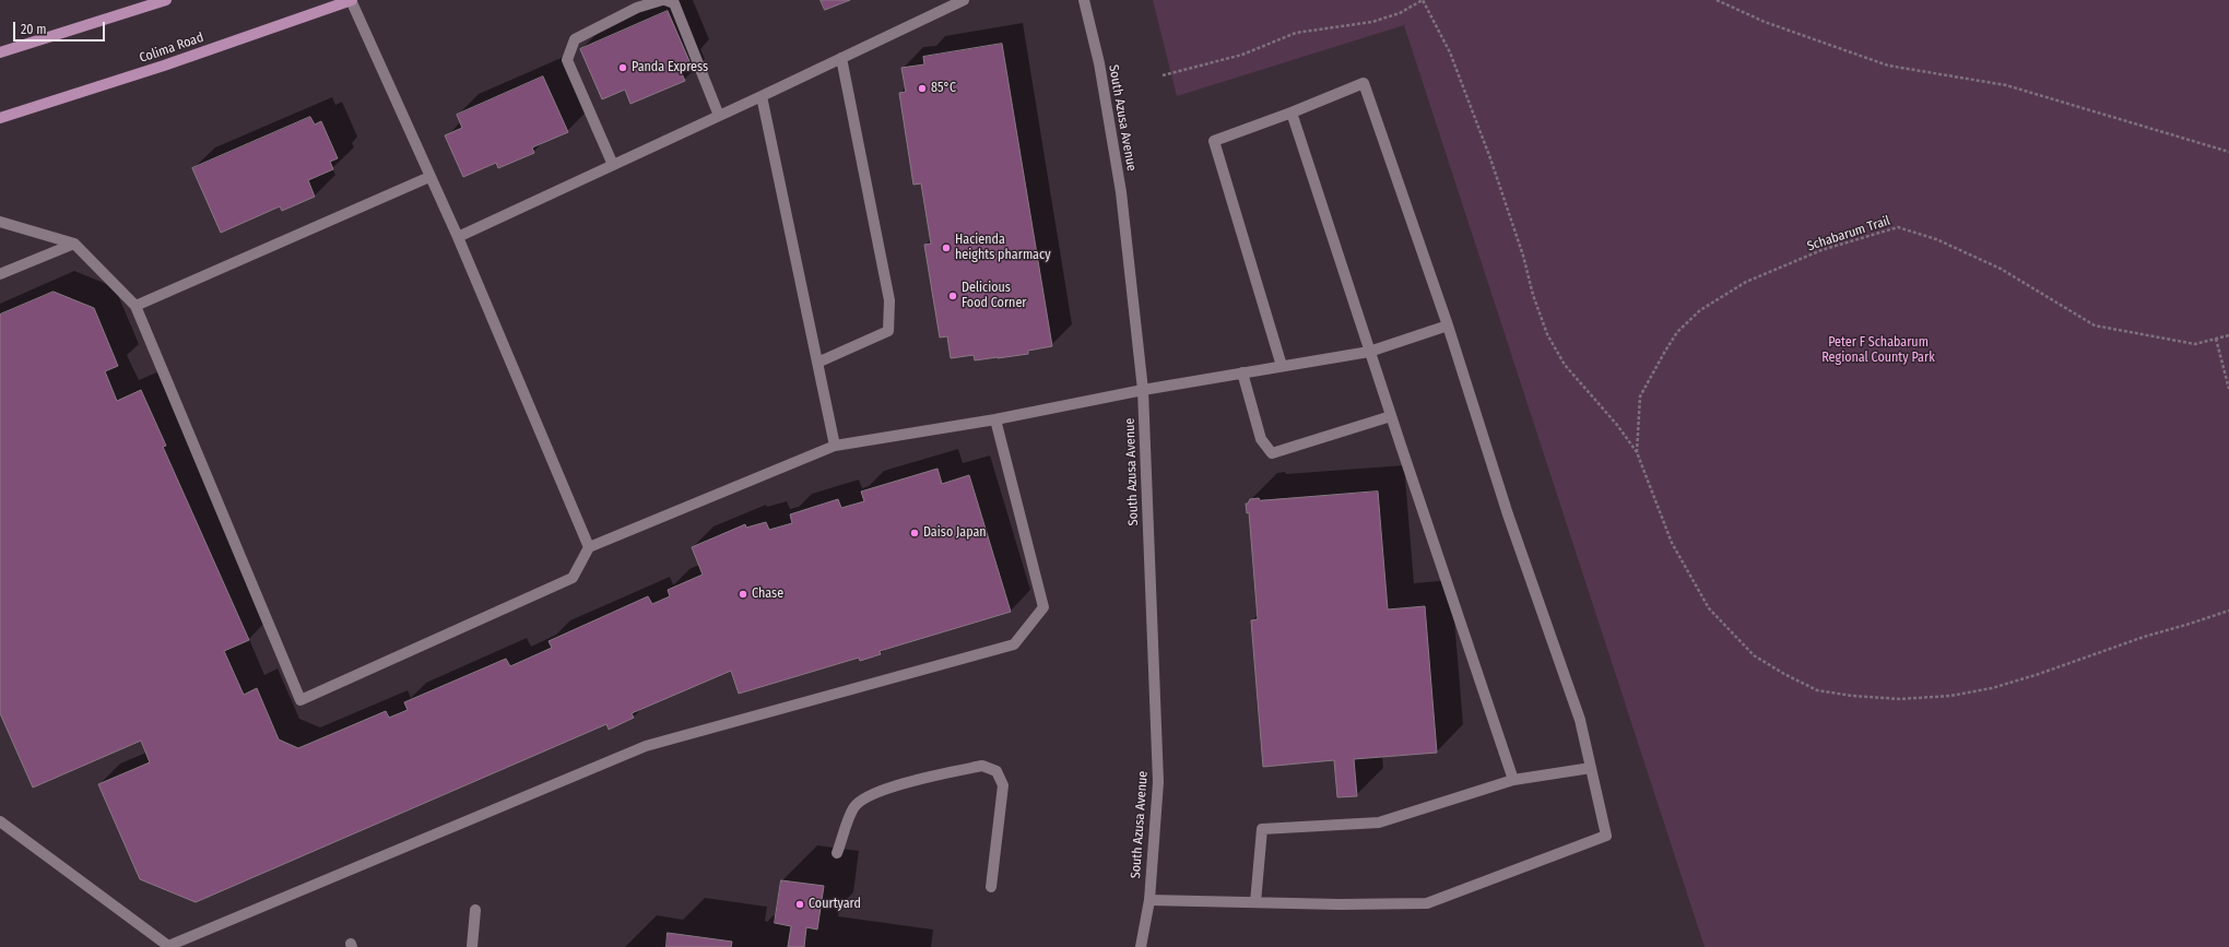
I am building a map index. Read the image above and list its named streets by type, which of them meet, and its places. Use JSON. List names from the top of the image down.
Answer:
{
  "streets": {
    "main road": ["Colima Road"],
    "street": ["South Azusa Avenue"],
    "path": ["Schabarum Trail"]
  },
  "parks": ["Peter F Schabarum Regional County Park"],
  "places": [
    "Panda Express",
    "85°C",
    "Hacienda heights pharmacy",
    "Delicious Food Corner",
    "Daiso Japan",
    "Chase",
    "Courtyard"
  ],
  "scale_bar": "20 m"
}
